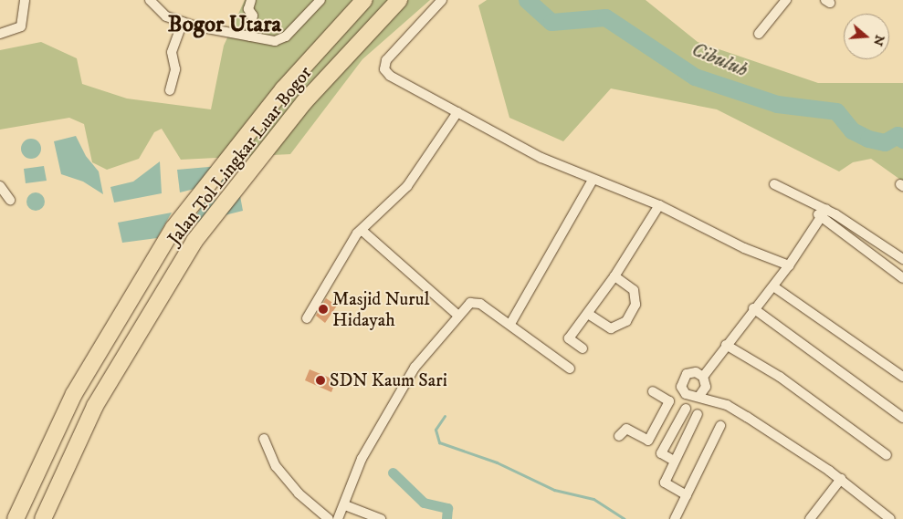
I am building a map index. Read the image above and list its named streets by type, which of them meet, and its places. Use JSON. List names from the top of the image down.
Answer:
{
  "streets": {
    "highway": ["Jalan Tol Lingkar Luar Bogor"]
  },
  "districts": ["Bogor Utara"],
  "water": ["Cibuluh"],
  "places": ["Masjid Nurul Hidayah", "SDN Kaum Sari"],
  "north": "right"
}
